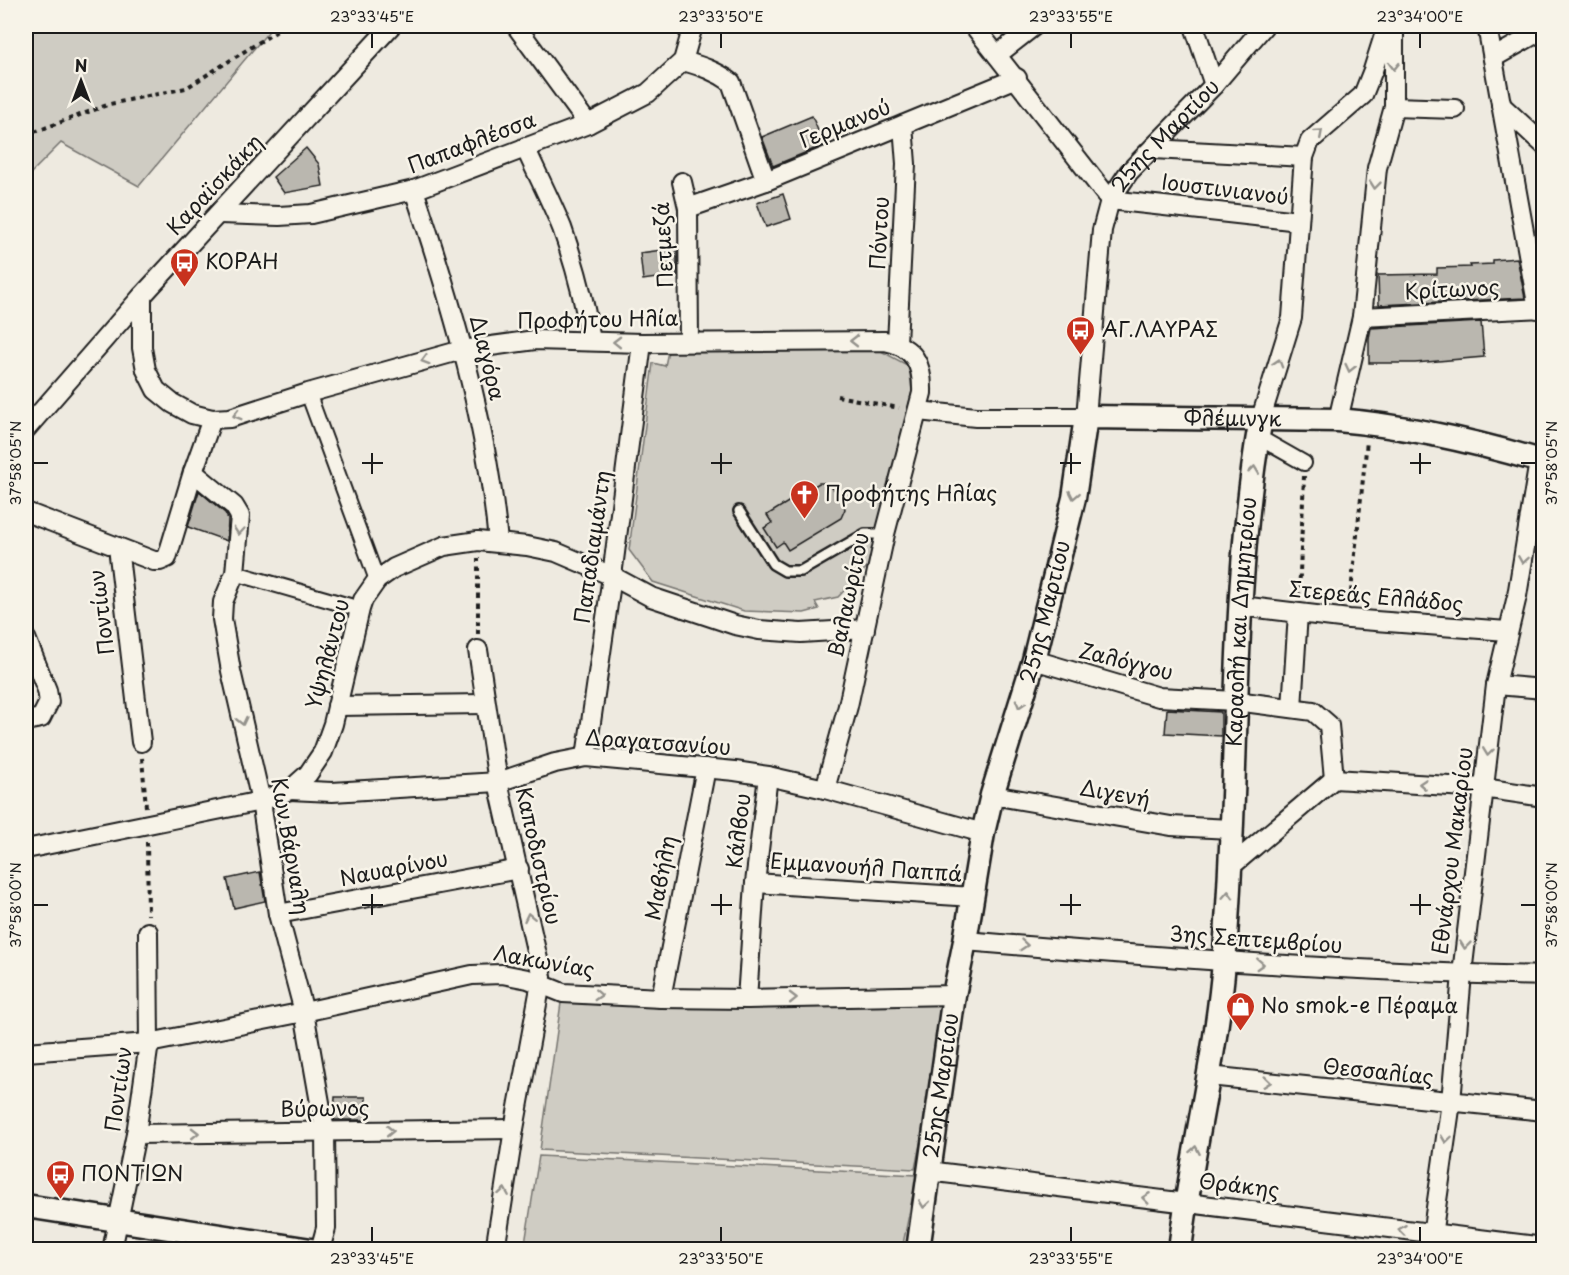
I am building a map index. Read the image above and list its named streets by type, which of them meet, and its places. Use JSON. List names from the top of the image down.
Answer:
{
  "streets": {
    "street": [
      "Γερμανού",
      "25ης Μαρτίου",
      "Παπαφλέσσα",
      "Καραϊσκάκη",
      "Ιουστινιανού",
      "Πόντου",
      "Πετμεζά",
      "Κρίτωνος",
      "Προφήτου Ηλία",
      "Διαγόρα",
      "Φλέμινγκ",
      "Παπαδιαμάντη",
      "Βαλαωρίτου",
      "Στερεάς Ελλάδος",
      "Ποντίων",
      "Καραολή και Δημητρίου",
      "Υψηλάντου",
      "Ζαλόγγου",
      "Δραγατσανίου",
      "Διγενή",
      "Κάλβου",
      "Κων.Βάρναλη",
      "Εθνάρχου Μακαρίου",
      "Καποδιστρίου",
      "Εμμανουήλ Παππά",
      "Ναυαρίνου",
      "Μαβήλη",
      "3ης Σεπτεμβρίου",
      "Λακωνίας",
      "Θεσσαλίας",
      "Βύρωνος",
      "Θράκης"
    ]
  },
  "crossings": [
    ["Γερμανού", "Πόντου"],
    ["Γερμανού", "Πετμεζά"],
    ["25ης Μαρτίου", "Ιουστινιανού"],
    ["25ης Μαρτίου", "Φλέμινγκ"],
    ["25ης Μαρτίου", "Ζαλόγγου"],
    ["25ης Μαρτίου", "Δραγατσανίου"],
    ["25ης Μαρτίου", "Διγενή"],
    ["25ης Μαρτίου", "Εμμανουήλ Παππά"],
    ["25ης Μαρτίου", "3ης Σεπτεμβρίου"],
    ["25ης Μαρτίου", "Λακωνίας"],
    ["25ης Μαρτίου", "Θράκης"],
    ["Παπαφλέσσα", "Καραϊσκάκη"],
    ["Παπαφλέσσα", "Διαγόρα"],
    ["Καραϊσκάκη", "Προφήτου Ηλία"],
    ["Ιουστινιανού", "Καραολή και Δημητρίου"],
    ["Πόντου", "Προφήτου Ηλία"],
    ["Πετμεζά", "Προφήτου Ηλία"],
    ["Προφήτου Ηλία", "Διαγόρα"],
    ["Προφήτου Ηλία", "Παπαδιαμάντη"],
    ["Διαγόρα", "Υψηλάντου"],
    ["Φλέμινγκ", "Βαλαωρίτου"],
    ["Φλέμινγκ", "Καραολή και Δημητρίου"],
    ["Φλέμινγκ", "Εθνάρχου Μακαρίου"],
    ["Παπαδιαμάντη", "Υψηλάντου"],
    ["Παπαδιαμάντη", "Δραγατσανίου"],
    ["Βαλαωρίτου", "Υψηλάντου"],
    ["Βαλαωρίτου", "Δραγατσανίου"],
    ["Στερεάς Ελλάδος", "Καραολή και Δημητρίου"],
    ["Στερεάς Ελλάδος", "Εθνάρχου Μακαρίου"],
    ["Ποντίων", "Λακωνίας"],
    ["Ποντίων", "Βύρωνος"],
    ["Καραολή και Δημητρίου", "Ζαλόγγου"],
    ["Καραολή και Δημητρίου", "Διγενή"],
    ["Καραολή και Δημητρίου", "3ης Σεπτεμβρίου"],
    ["Καραολή και Δημητρίου", "Θεσσαλίας"],
    ["Καραολή και Δημητρίου", "Θράκης"],
    ["Υψηλάντου", "Δραγατσανίου"],
    ["Υψηλάντου", "Κων.Βάρναλη"],
    ["Δραγατσανίου", "Κάλβου"],
    ["Δραγατσανίου", "Καποδιστρίου"],
    ["Δραγατσανίου", "Μαβήλη"],
    ["Κάλβου", "Εμμανουήλ Παππά"],
    ["Κάλβου", "Λακωνίας"],
    ["Κων.Βάρναλη", "Ναυαρίνου"],
    ["Κων.Βάρναλη", "Λακωνίας"],
    ["Κων.Βάρναλη", "Βύρωνος"],
    ["Εθνάρχου Μακαρίου", "3ης Σεπτεμβρίου"],
    ["Εθνάρχου Μακαρίου", "Θεσσαλίας"],
    ["Εθνάρχου Μακαρίου", "Θράκης"],
    ["Καποδιστρίου", "Ναυαρίνου"],
    ["Καποδιστρίου", "Λακωνίας"],
    ["Καποδιστρίου", "Βύρωνος"],
    ["Μαβήλη", "Λακωνίας"]
  ],
  "one_way": [
    "25ης Μαρτίου",
    "Προφήτου Ηλία",
    "Εθνάρχου Μακαρίου",
    "Καποδιστρίου",
    "3ης Σεπτεμβρίου",
    "Θεσσαλίας",
    "Θράκης"
  ],
  "places": {
    "bus stop": ["ΚΟΡΑΗ", "ΑΓ.ΛΑΥΡΑΣ", "ΠΟΝΤΙΩΝ"],
    "church": ["Προφήτης Ηλίας"],
    "shop": ["No smok-e Πέραμα"]
  },
  "north": "top",
  "coordinates": [
    "23°33'45\"E",
    "23°33'50\"E",
    "23°33'55\"E",
    "23°34'00\"E",
    "37°58'05\"N",
    "37°58'00\"N"
  ]
}
